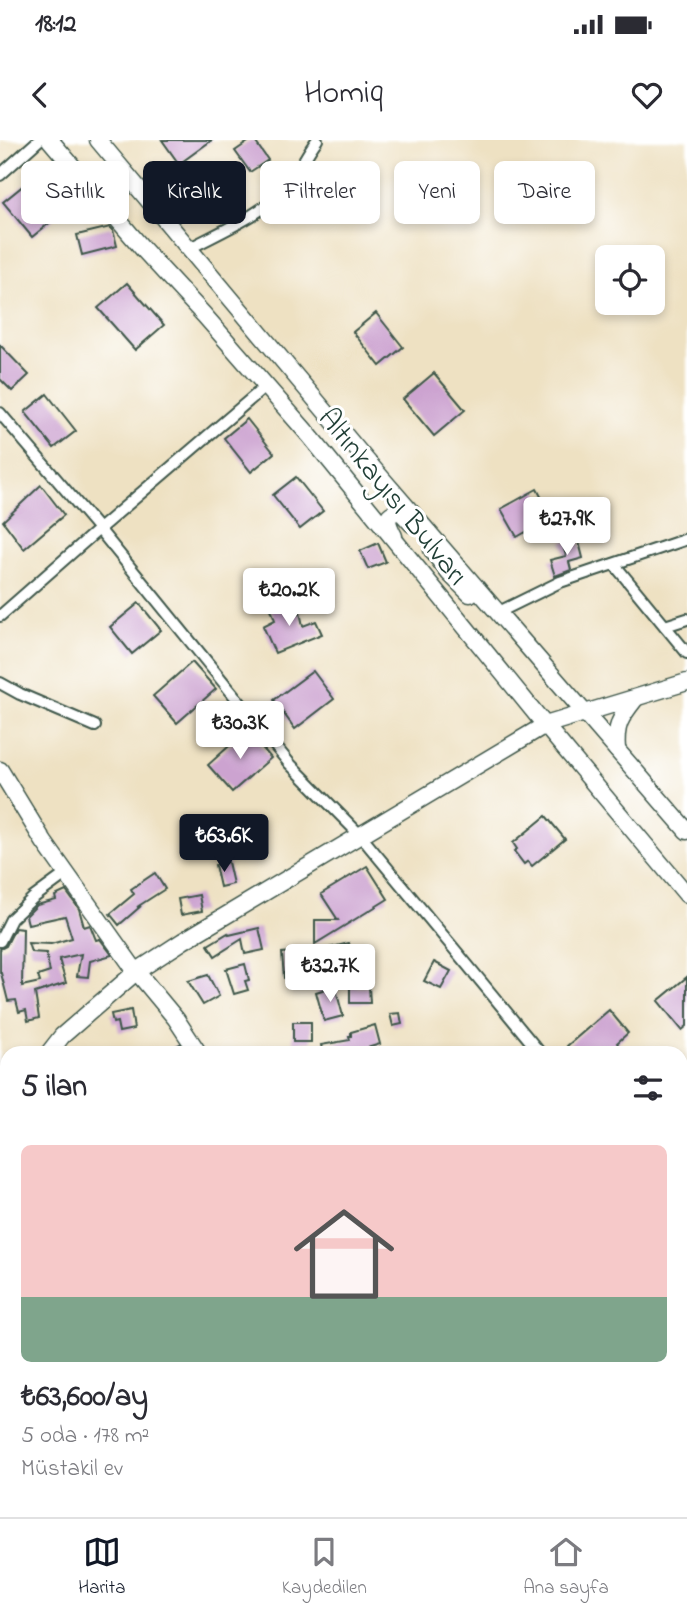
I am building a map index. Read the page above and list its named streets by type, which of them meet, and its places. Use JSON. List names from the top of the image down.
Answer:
{
  "streets": {
    "main road": ["Altınkayısı Bulvarı"]
  },
  "page": {
    "status": "18:12",
    "header": "Homiq",
    "chip": [
      "Satılık",
      "Kiralık",
      "Filtreler",
      "Yeni",
      "Daire"
    ],
    "price": [
      "₺27.9K",
      "₺20.2K",
      "₺30.3K",
      "₺63.6K",
      "₺32.7K"
    ],
    "heading": "5 ilan",
    "list": [
      {
        "name": "₺63,600/ay",
        "note": "5 oda · 178 m² · Müstakil ev"
      }
    ],
    "tabs": ["Harita", "Kaydedilen", "Ana sayfa"]
  }
}
